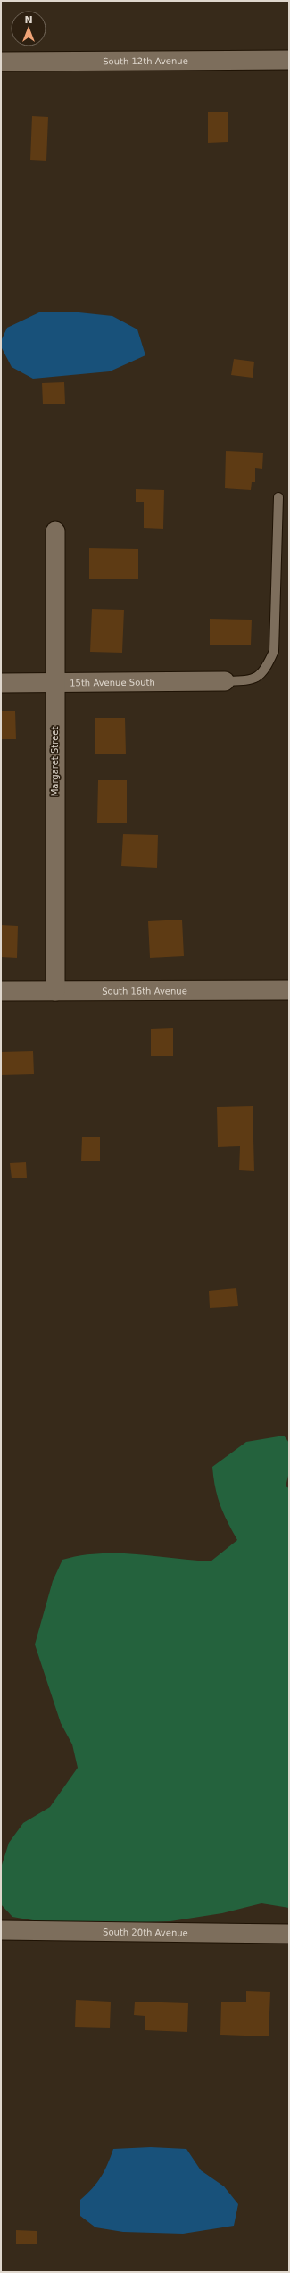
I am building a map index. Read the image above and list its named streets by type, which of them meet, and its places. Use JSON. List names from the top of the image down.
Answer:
{
  "streets": {
    "street": [
      "South 12th Avenue",
      "15th Avenue South",
      "Margaret Street",
      "South 16th Avenue",
      "South 20th Avenue"
    ]
  },
  "crossings": [
    ["15th Avenue South", "Margaret Street"],
    ["Margaret Street", "South 16th Avenue"]
  ],
  "north": "top"
}
